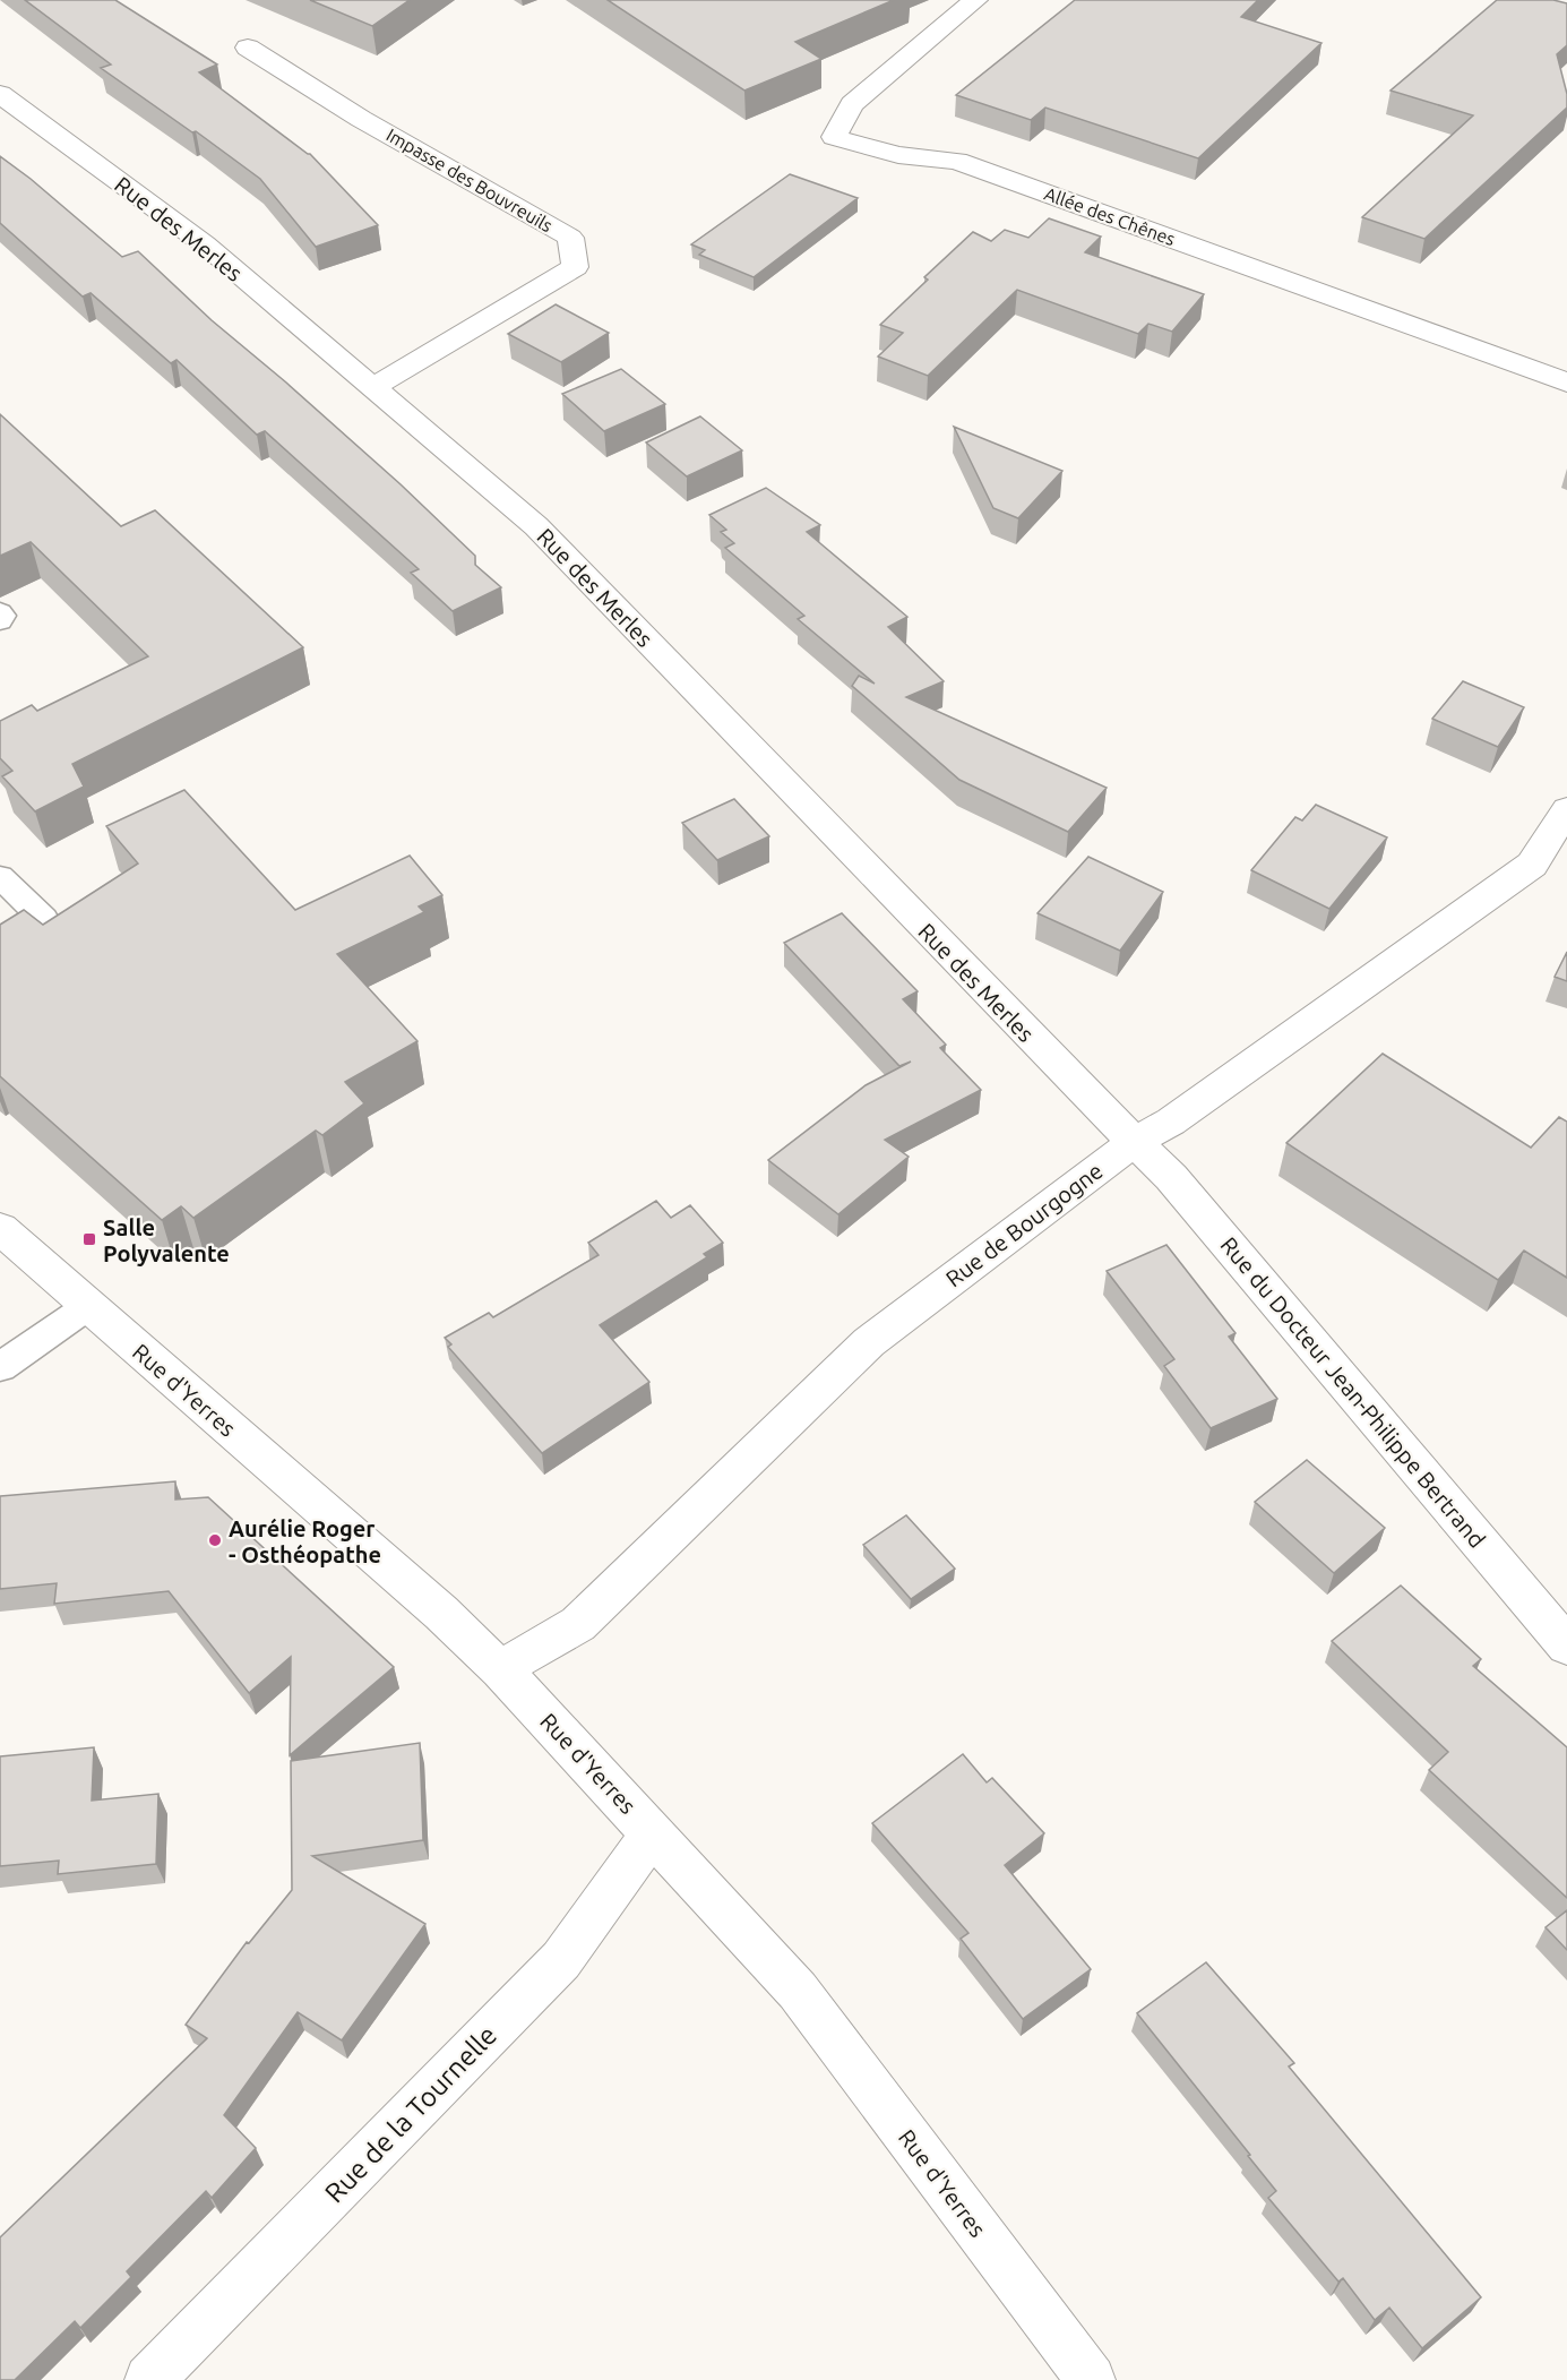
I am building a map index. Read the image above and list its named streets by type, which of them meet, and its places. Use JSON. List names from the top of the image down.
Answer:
{
  "streets": {
    "street": [
      "Impasse des Bouvreuils",
      "Allée des Chênes",
      "Rue des Merles",
      "Rue de Bourgogne",
      "Rue d'Yerres",
      "Rue du Docteur Jean-Philippe Bertrand",
      "Rue de la Tournelle"
    ]
  },
  "crossings": [
    ["Impasse des Bouvreuils", "Rue des Merles"],
    ["Rue des Merles", "Rue de Bourgogne"],
    ["Rue des Merles", "Rue du Docteur Jean-Philippe Bertrand"],
    ["Rue de Bourgogne", "Rue d'Yerres"],
    ["Rue de Bourgogne", "Rue du Docteur Jean-Philippe Bertrand"],
    ["Rue d'Yerres", "Rue de la Tournelle"]
  ],
  "places": {
    "transit": ["Salle Polyvalente"],
    "other": ["Aurélie Roger - Osthéopathe"]
  }
}
